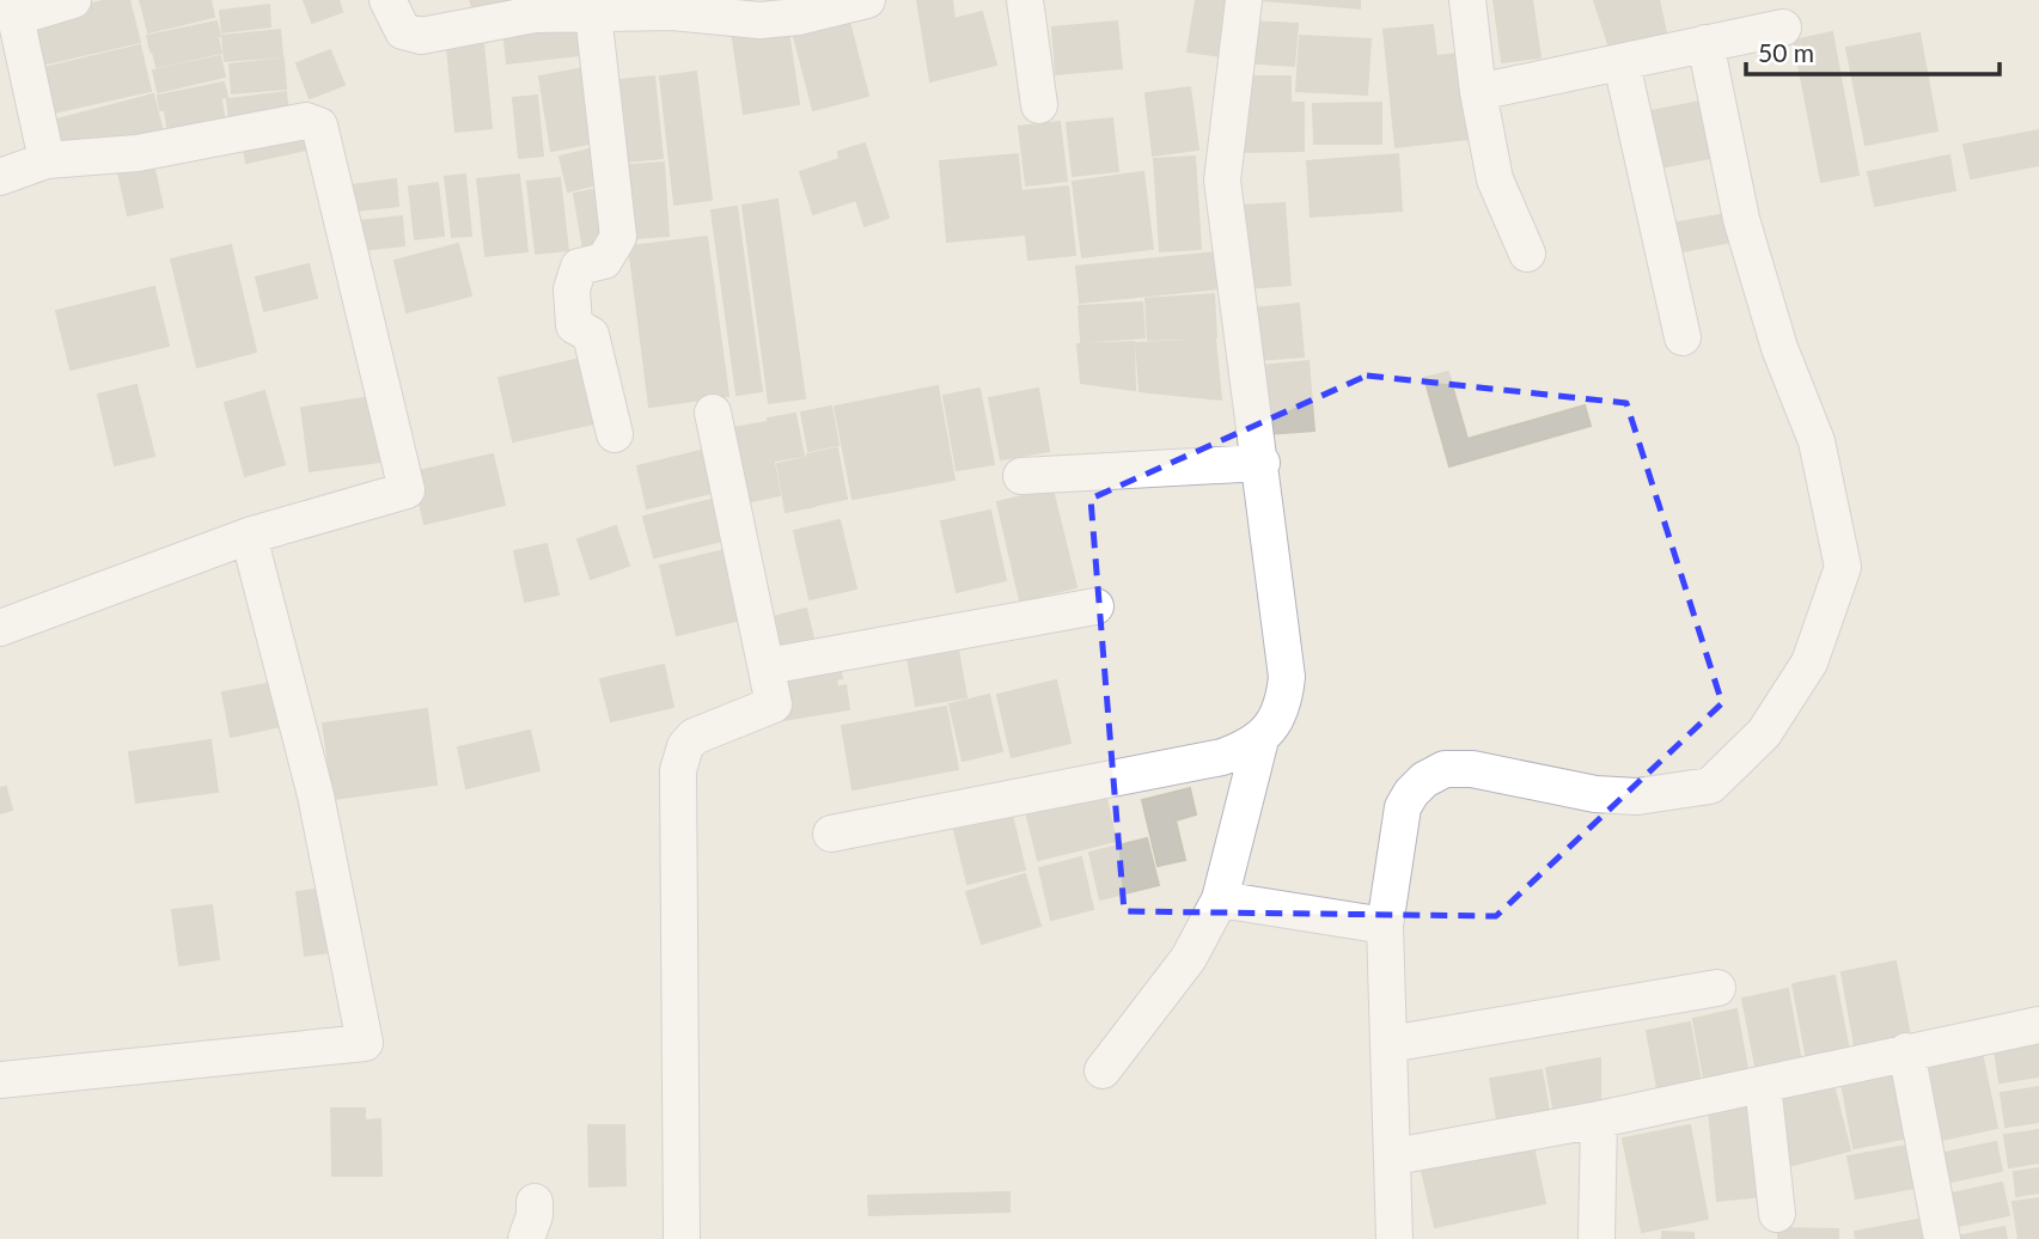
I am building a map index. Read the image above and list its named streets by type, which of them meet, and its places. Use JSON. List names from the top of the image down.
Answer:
{
  "scale_bar": "50 m"
}
